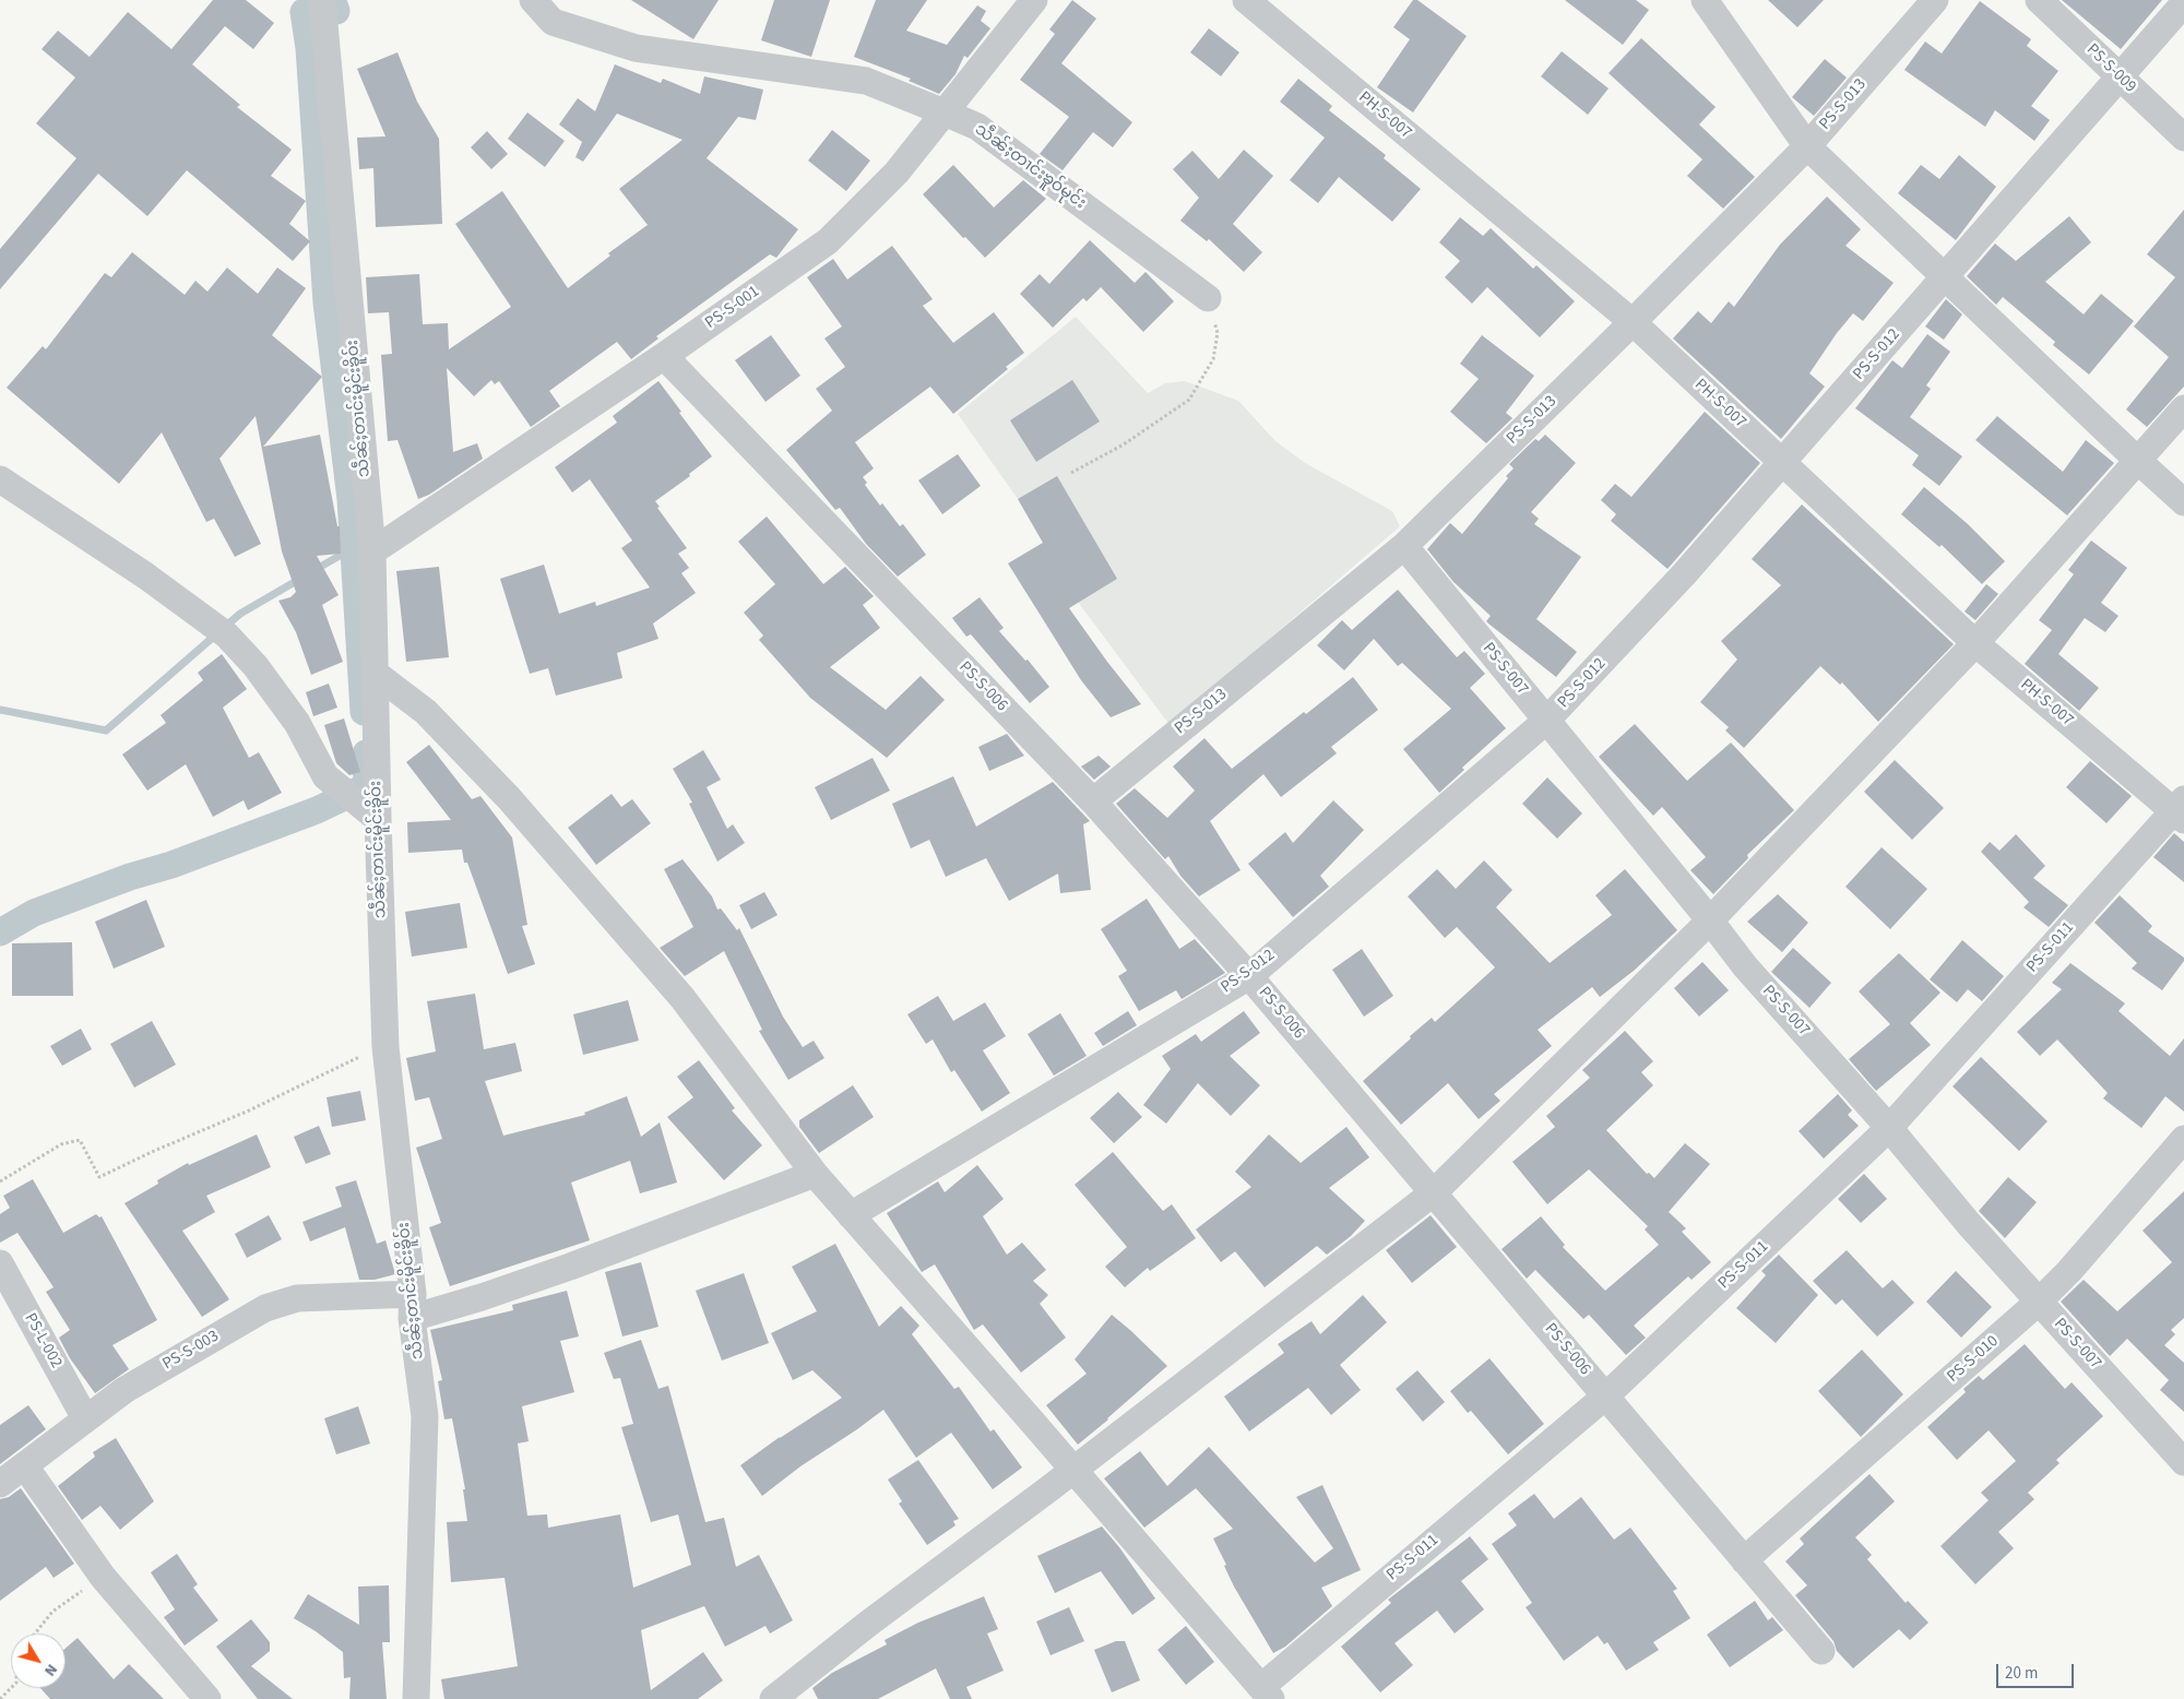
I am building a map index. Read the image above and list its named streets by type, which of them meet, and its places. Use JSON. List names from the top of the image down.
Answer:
{
  "streets": {
    "street": [
      "PS-S-009",
      "PS-S-013",
      "PH-S-007",
      "သဵၼ်ႈတၢင်းၶူဝ်မုင်း",
      "PS-S-001",
      "PS-S-012",
      "သဵၼ်ႈတၢင်းမိူင်းၶိူဝ်း",
      "PS-S-007",
      "PS-S-006",
      "PS-S-011",
      "PS-L-002",
      "PS-S-003",
      "PS-S-010"
    ]
  },
  "crossings": [
    ["PS-S-009", "PS-S-012"],
    ["PS-S-013", "PH-S-007"],
    ["PS-S-013", "PS-S-007"],
    ["PS-S-013", "PS-S-006"],
    ["PH-S-007", "PS-S-012"],
    ["PH-S-007", "PS-S-011"],
    ["သဵၼ်ႈတၢင်းၶူဝ်မုင်း", "PS-S-001"],
    ["PS-S-001", "သဵၼ်ႈတၢင်းမိူင်းၶိူဝ်း"],
    ["PS-S-001", "PS-S-006"],
    ["PS-S-012", "PS-S-007"],
    ["PS-S-012", "PS-S-006"],
    ["သဵၼ်ႈတၢင်းမိူင်းၶိူဝ်း", "PS-S-003"],
    ["PS-S-007", "PS-S-011"],
    ["PS-S-007", "PS-S-010"],
    ["PS-S-006", "PS-S-011"],
    ["PS-S-006", "PS-S-010"],
    ["PS-L-002", "PS-S-003"]
  ],
  "scale_bar": "20 m",
  "north": "bottom right"
}
